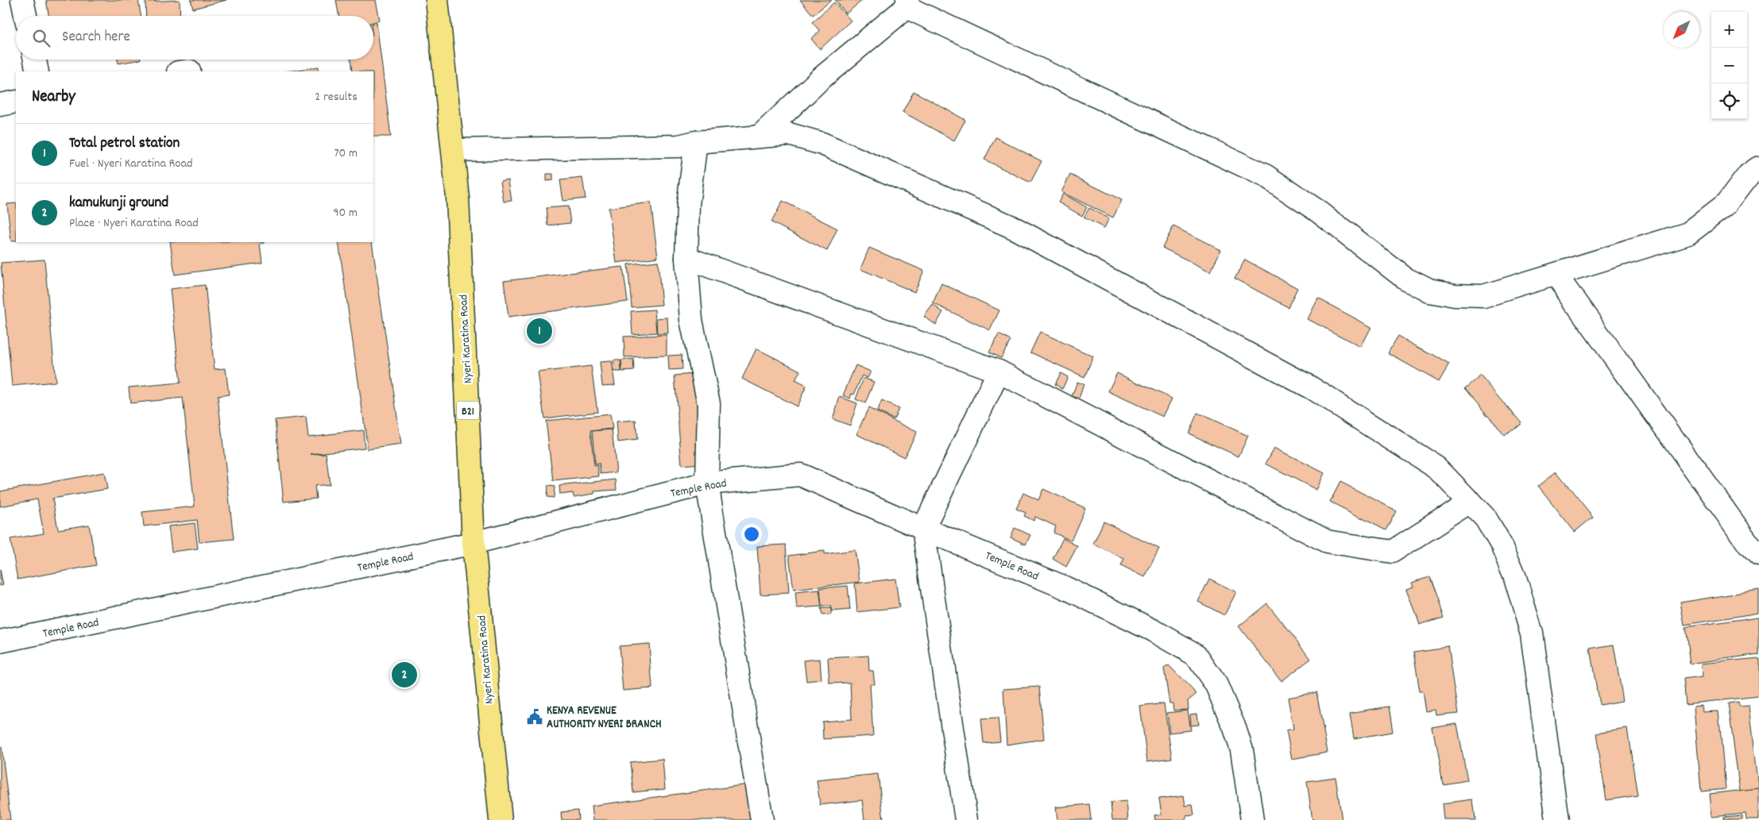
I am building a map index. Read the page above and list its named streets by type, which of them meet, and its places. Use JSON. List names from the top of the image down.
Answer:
{
  "streets": {
    "highway": ["Nyeri Karatina Road", "B21"],
    "street": ["Temple Road"]
  },
  "crossings": [
    ["Nyeri Karatina Road", "Temple Road"]
  ],
  "places": {
    "public building": ["KENYA REVENUE AUTHORITY NYERI BRANCH"]
  },
  "north": "bottom left",
  "page": {
    "map_buttons": ["+", "−"],
    "search": "Search here",
    "heading": ["Nearby", "2 results"],
    "list": [
      {
        "mark": "1",
        "name": "Total petrol station",
        "note": "Fuel · Nyeri Karatina Road",
        "value": "70 m"
      },
      {
        "mark": "2",
        "name": "kamukunji ground",
        "note": "Place · Nyeri Karatina Road",
        "value": "90 m"
      }
    ],
    "pins": ["1", "2"]
  }
}
